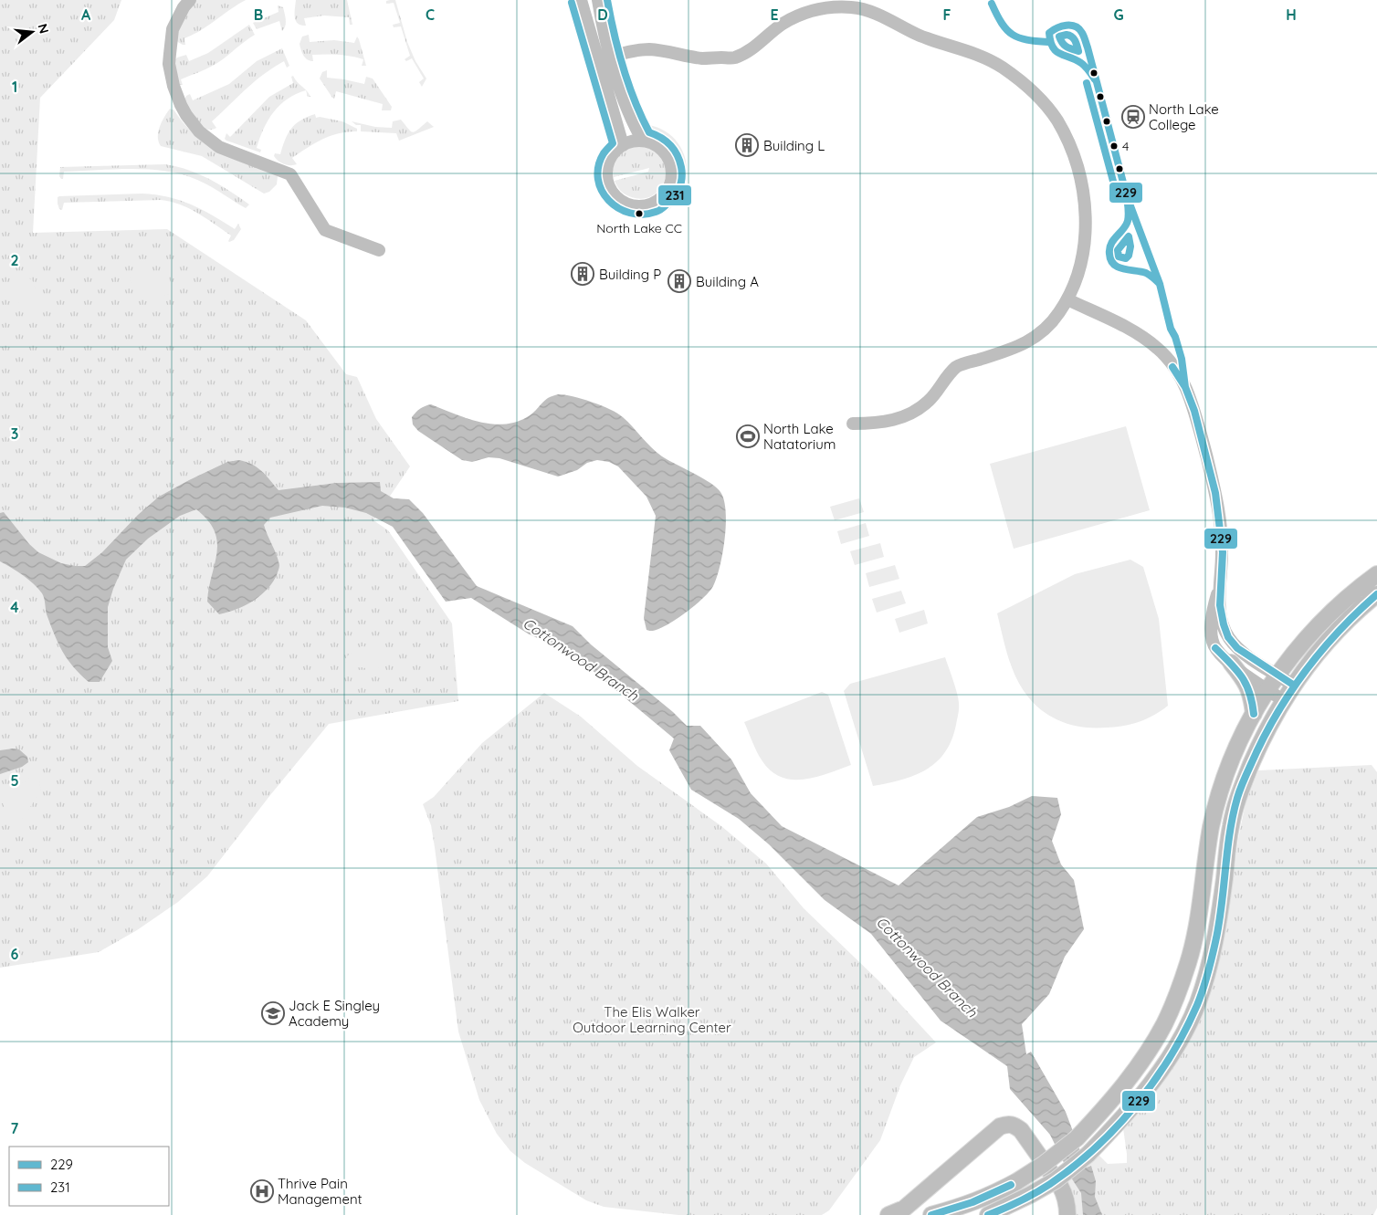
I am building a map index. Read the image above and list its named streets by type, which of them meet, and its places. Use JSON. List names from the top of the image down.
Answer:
{
  "water": ["Cottonwood Branch"],
  "parks": ["The Elis Walker Outdoor Learning Center"],
  "places": {
    "station": ["North Lake College"],
    "building": ["Building L", "Building P", "Building A"],
    "other": ["4", "North Lake CC"],
    "sports": ["North Lake Natatorium"],
    "school or university": ["Jack E Singley Academy"],
    "hospital": ["Thrive Pain Management"]
  },
  "lines": ["transit line 231", "transit line 229"],
  "legend": ["229", "231"],
  "north": "right",
  "grid": {
    "columns": [
      "A",
      "B",
      "C",
      "D",
      "E",
      "F",
      "G",
      "H"
    ],
    "rows": [
      "1",
      "2",
      "3",
      "4",
      "5",
      "6",
      "7"
    ]
  }
}
